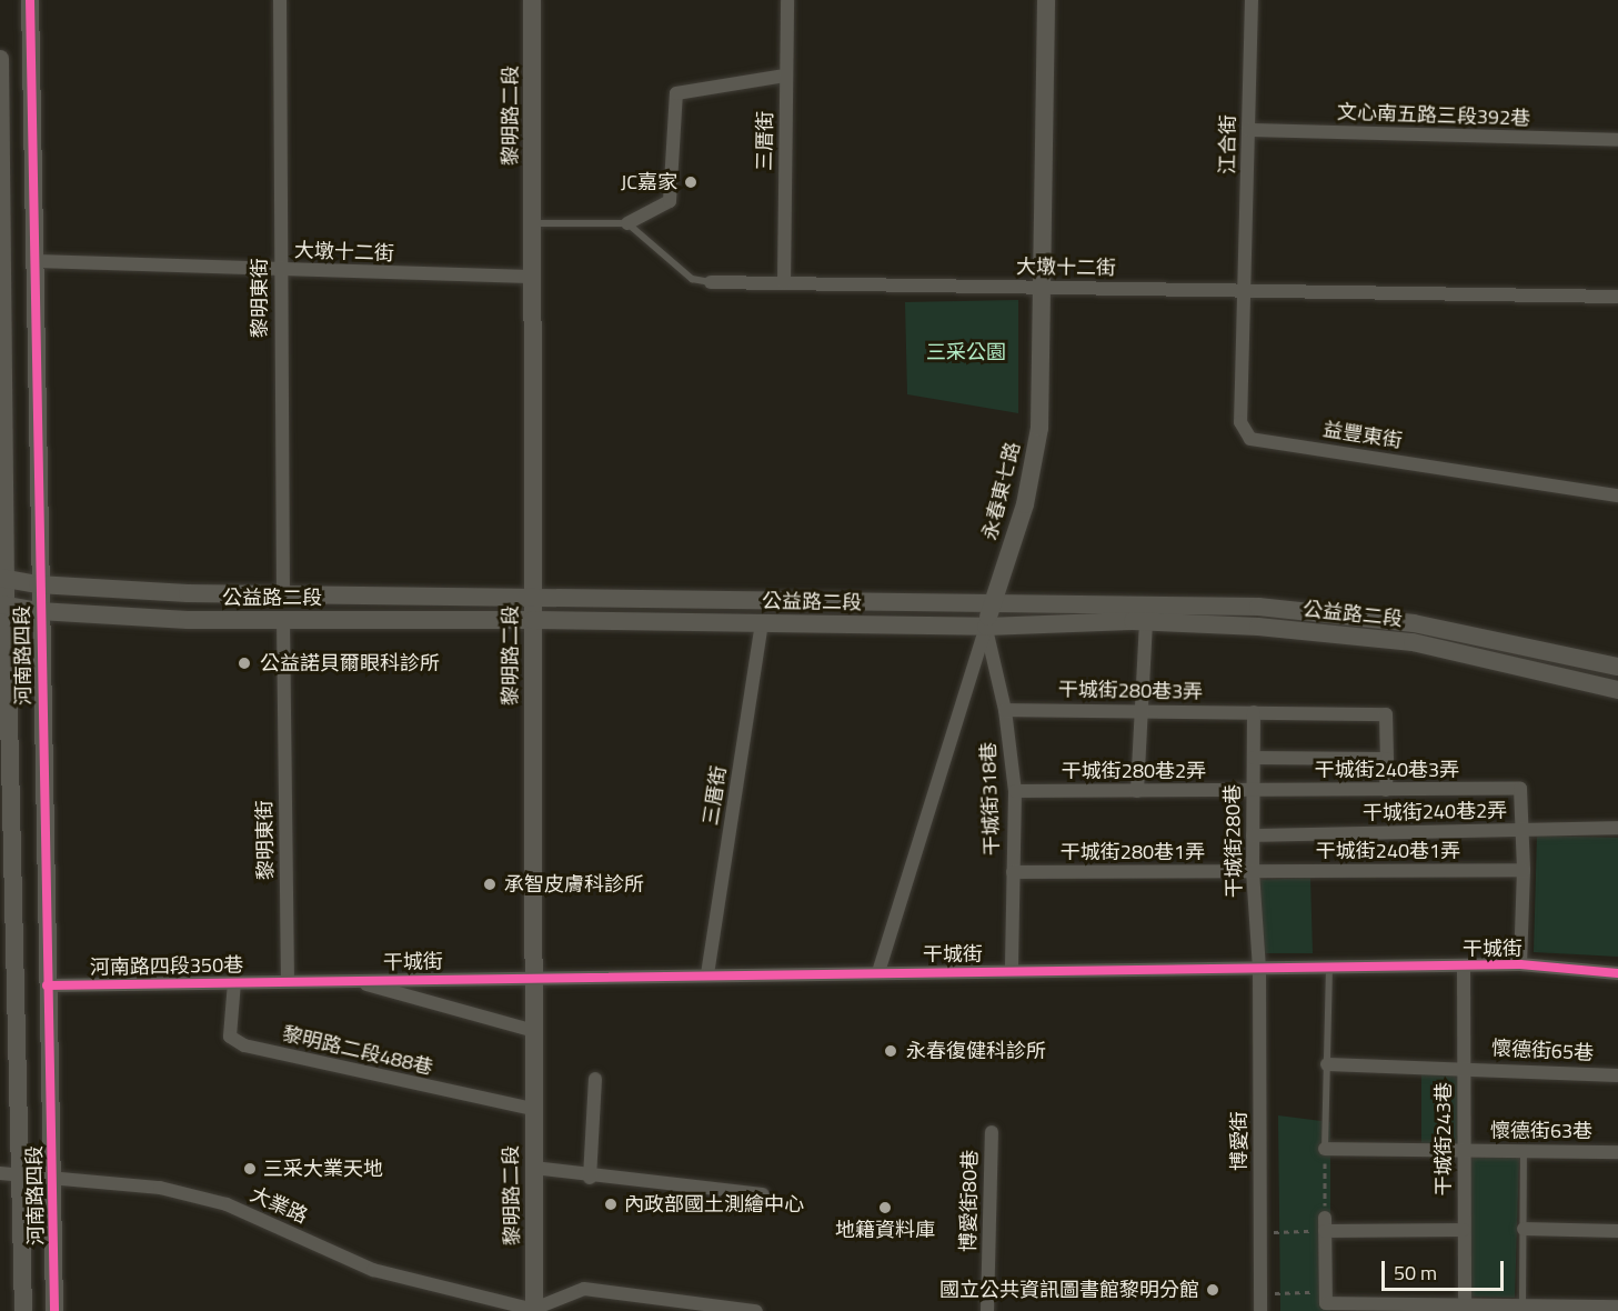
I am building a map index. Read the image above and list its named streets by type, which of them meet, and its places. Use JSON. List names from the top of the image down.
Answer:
{
  "streets": {
    "main road": [
      "黎明路二段",
      "永春東七路",
      "公益路二段",
      "河南路四段"
    ],
    "street": [
      "文心南五路三段392巷",
      "三厝街",
      "江合街",
      "大墩十二街",
      "黎明東街",
      "益豐東街",
      "干城街280巷3弄",
      "干城街240巷3弄",
      "干城街280巷2弄",
      "干城街318巷",
      "干城街240巷2弄",
      "干城街280巷",
      "干城街240巷1弄",
      "干城街280巷1弄",
      "干城街",
      "河南路四段350巷",
      "黎明路二段488巷",
      "懷德街65巷",
      "懷德街63巷",
      "干城街243巷",
      "博愛街",
      "博愛街80巷",
      "大業路"
    ]
  },
  "crossings": [
    ["黎明路二段", "大墩十二街"],
    ["黎明路二段", "公益路二段"],
    ["黎明路二段", "干城街"],
    ["黎明路二段", "黎明路二段488巷"],
    ["黎明路二段", "大業路"],
    ["文心南五路三段392巷", "江合街"],
    ["三厝街", "大墩十二街"],
    ["三厝街", "公益路二段"],
    ["三厝街", "干城街"],
    ["江合街", "大墩十二街"],
    ["江合街", "益豐東街"],
    ["大墩十二街", "黎明東街"],
    ["大墩十二街", "益豐東街"],
    ["大墩十二街", "永春東七路"],
    ["大墩十二街", "河南路四段"],
    ["黎明東街", "公益路二段"],
    ["黎明東街", "干城街"],
    ["黎明東街", "河南路四段350巷"],
    ["永春東七路", "公益路二段"],
    ["永春東七路", "干城街318巷"],
    ["永春東七路", "干城街"],
    ["公益路二段", "河南路四段"],
    ["公益路二段", "干城街318巷"],
    ["河南路四段", "河南路四段350巷"],
    ["河南路四段", "大業路"],
    ["干城街280巷3弄", "干城街318巷"],
    ["干城街280巷3弄", "干城街280巷"],
    ["干城街240巷3弄", "干城街280巷2弄"],
    ["干城街240巷3弄", "干城街240巷2弄"],
    ["干城街240巷3弄", "干城街280巷"],
    ["干城街280巷2弄", "干城街318巷"],
    ["干城街280巷2弄", "干城街280巷"],
    ["干城街318巷", "干城街280巷1弄"],
    ["干城街318巷", "干城街"],
    ["干城街240巷2弄", "干城街280巷"],
    ["干城街280巷", "干城街240巷1弄"],
    ["干城街280巷", "干城街280巷1弄"],
    ["干城街280巷", "干城街"],
    ["干城街280巷", "博愛街"],
    ["干城街240巷1弄", "干城街280巷1弄"],
    ["干城街", "河南路四段350巷"],
    ["干城街", "干城街243巷"],
    ["干城街", "博愛街"],
    ["河南路四段350巷", "黎明路二段488巷"],
    ["懷德街65巷", "干城街243巷"],
    ["懷德街63巷", "干城街243巷"]
  ],
  "parks": ["三采公園"],
  "places": [
    "JC嘉家",
    "公益諾貝爾眼科診所",
    "承智皮膚科診所",
    "永春復健科診所",
    "三采大業天地",
    "內政部國土測繪中心",
    "地籍資料庫",
    "國立公共資訊圖書館黎明分館"
  ],
  "scale_bar": "50 m"
}
